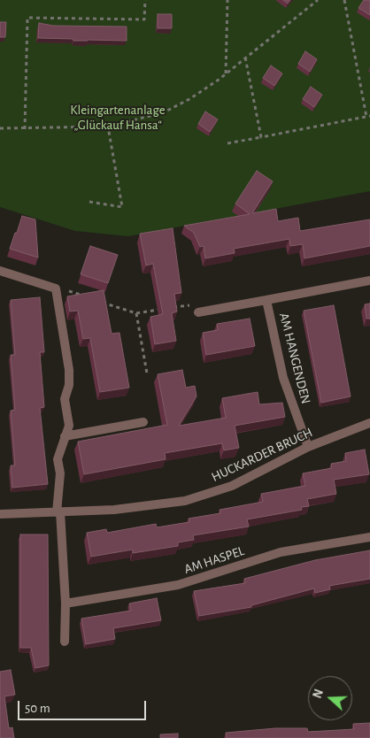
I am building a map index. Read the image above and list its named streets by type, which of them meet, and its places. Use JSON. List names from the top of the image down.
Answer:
{
  "streets": {
    "street": ["AM HANGENDEN", "HUCKARDER BRUCH", "AM HASPEL"]
  },
  "crossings": [
    ["AM HANGENDEN", "HUCKARDER BRUCH"]
  ],
  "parks": ["Kleingartenanlage „Glückauf Hansa“"],
  "scale_bar": "50 m",
  "north": "left"
}
